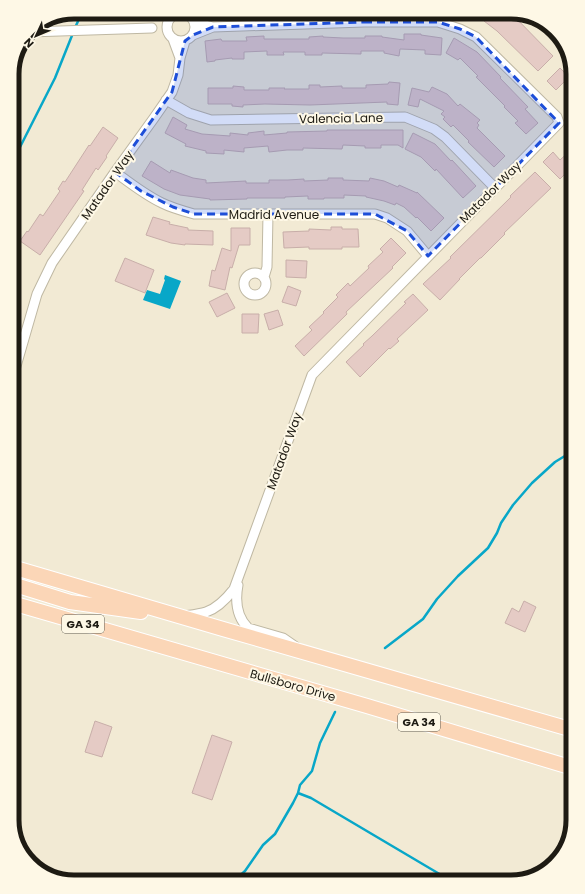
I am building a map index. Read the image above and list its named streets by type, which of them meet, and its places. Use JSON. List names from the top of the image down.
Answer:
{
  "streets": {
    "main road": ["GA 34", "Bullsboro Drive"],
    "street": ["Valencia Lane", "Matador Way", "Madrid Avenue"]
  },
  "crossings": [
    ["Valencia Lane", "Matador Way"],
    ["Matador Way", "Madrid Avenue"]
  ],
  "north": "bottom left"
}
